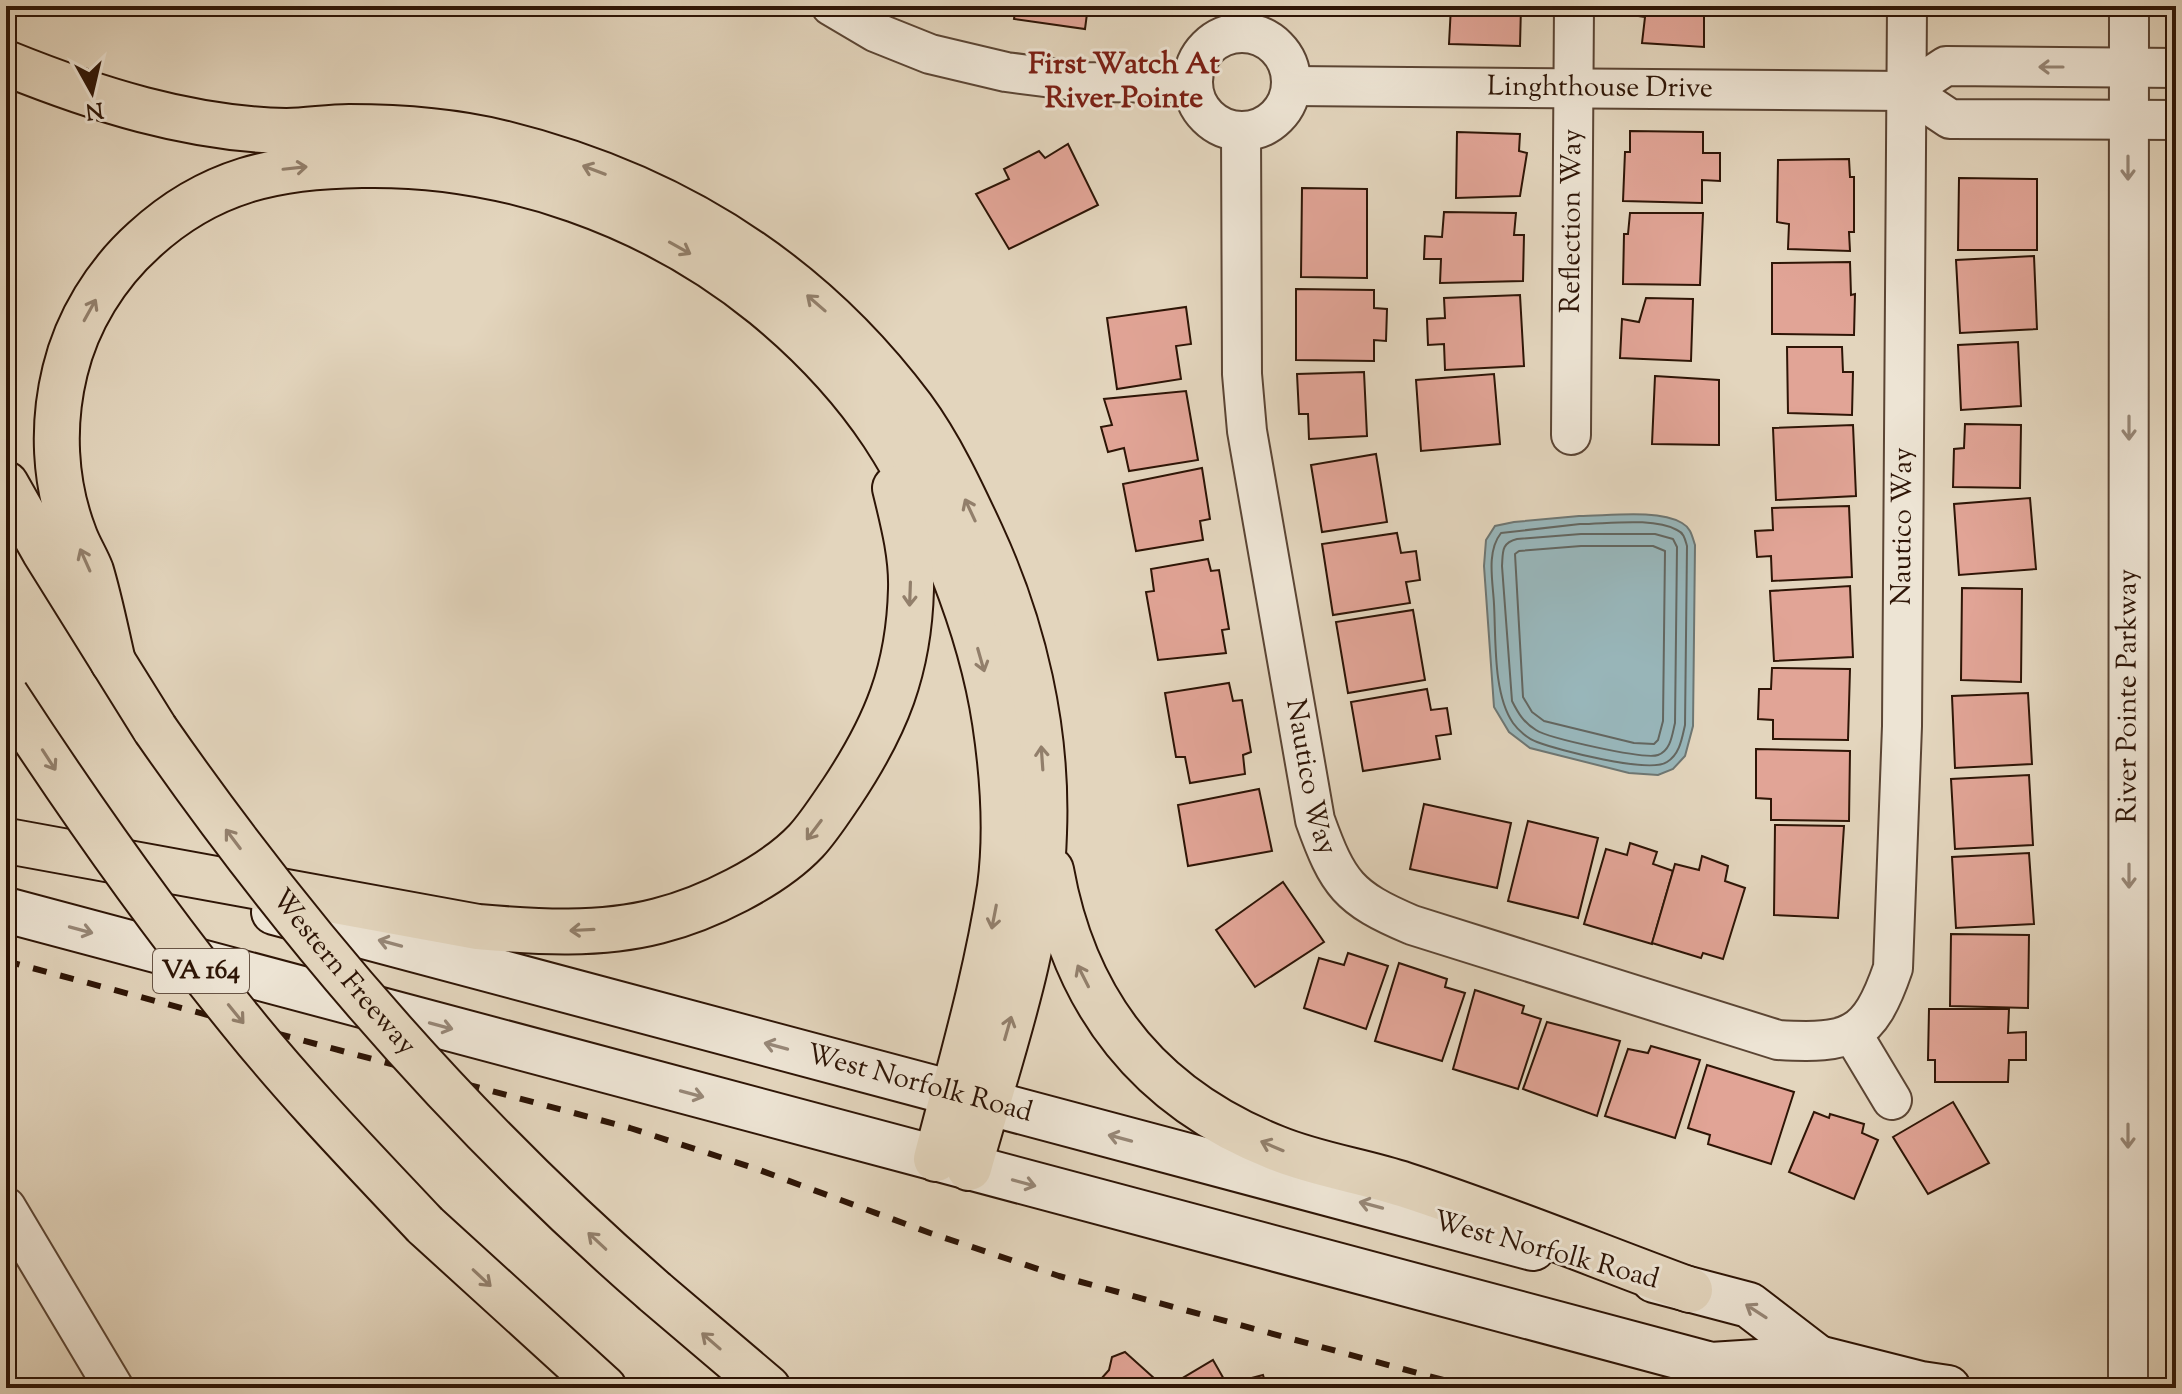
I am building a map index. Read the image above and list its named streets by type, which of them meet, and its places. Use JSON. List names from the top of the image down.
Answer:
{
  "streets": {
    "highway": ["VA 164", "Western Freeway"],
    "street": [
      "Linghthouse Drive",
      "Reflection Way",
      "Nautico Way",
      "River Pointe Parkway",
      "West Norfolk Road"
    ]
  },
  "crossings": [
    ["Linghthouse Drive", "Reflection Way"],
    ["Linghthouse Drive", "Nautico Way"]
  ],
  "one_way": ["River Pointe Parkway"],
  "districts": ["First Watch At River Pointe"],
  "north": "bottom"
}
